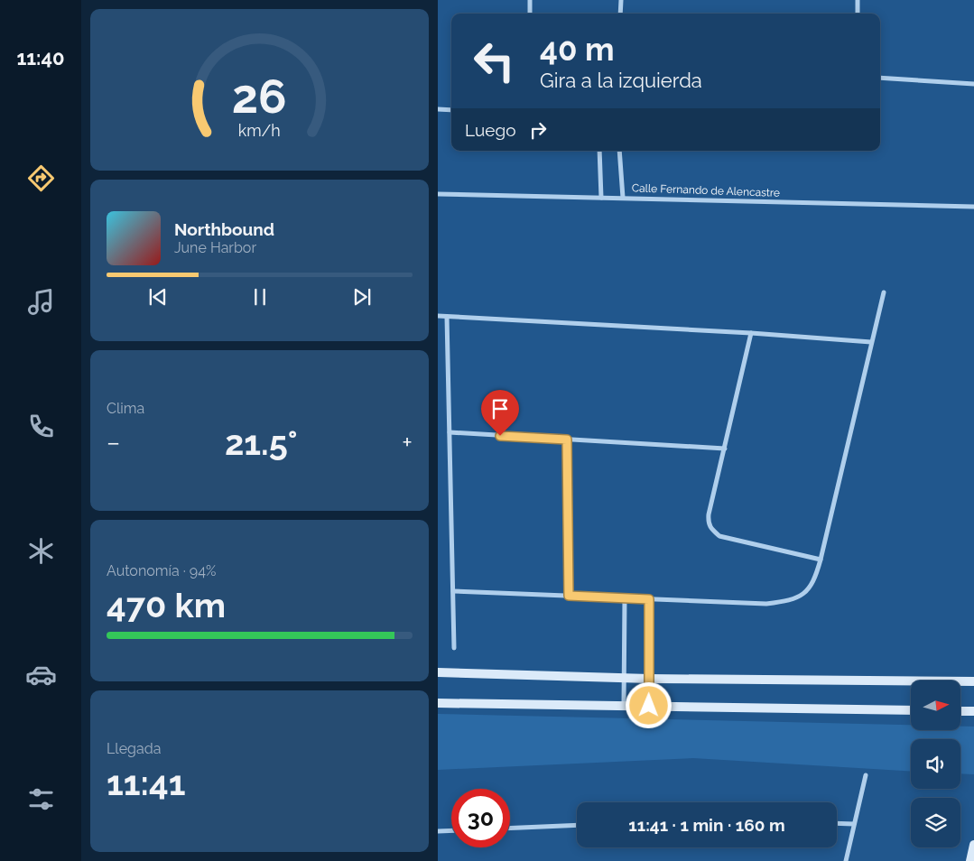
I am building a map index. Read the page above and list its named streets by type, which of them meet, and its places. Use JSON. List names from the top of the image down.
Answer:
{
  "streets": {
    "street": ["Calle Fernando de Alencastre"]
  },
  "north": "right",
  "page": {
    "tabs": "11:40",
    "turn": ["40 m", "Gira a la izquierda"],
    "then": "Luego",
    "song": ["Northbound", "June Harbor"],
    "tile": [
      "Clima",
      ["Autonomía · 94%", "470 km"],
      ["Llegada", "11:41"]
    ],
    "heat": ["−", "21.5°", "+"],
    "limit": "30",
    "trip": "11:41 · 1 min · 160 m",
    "gauge": ["26", "km/h"]
  }
}
